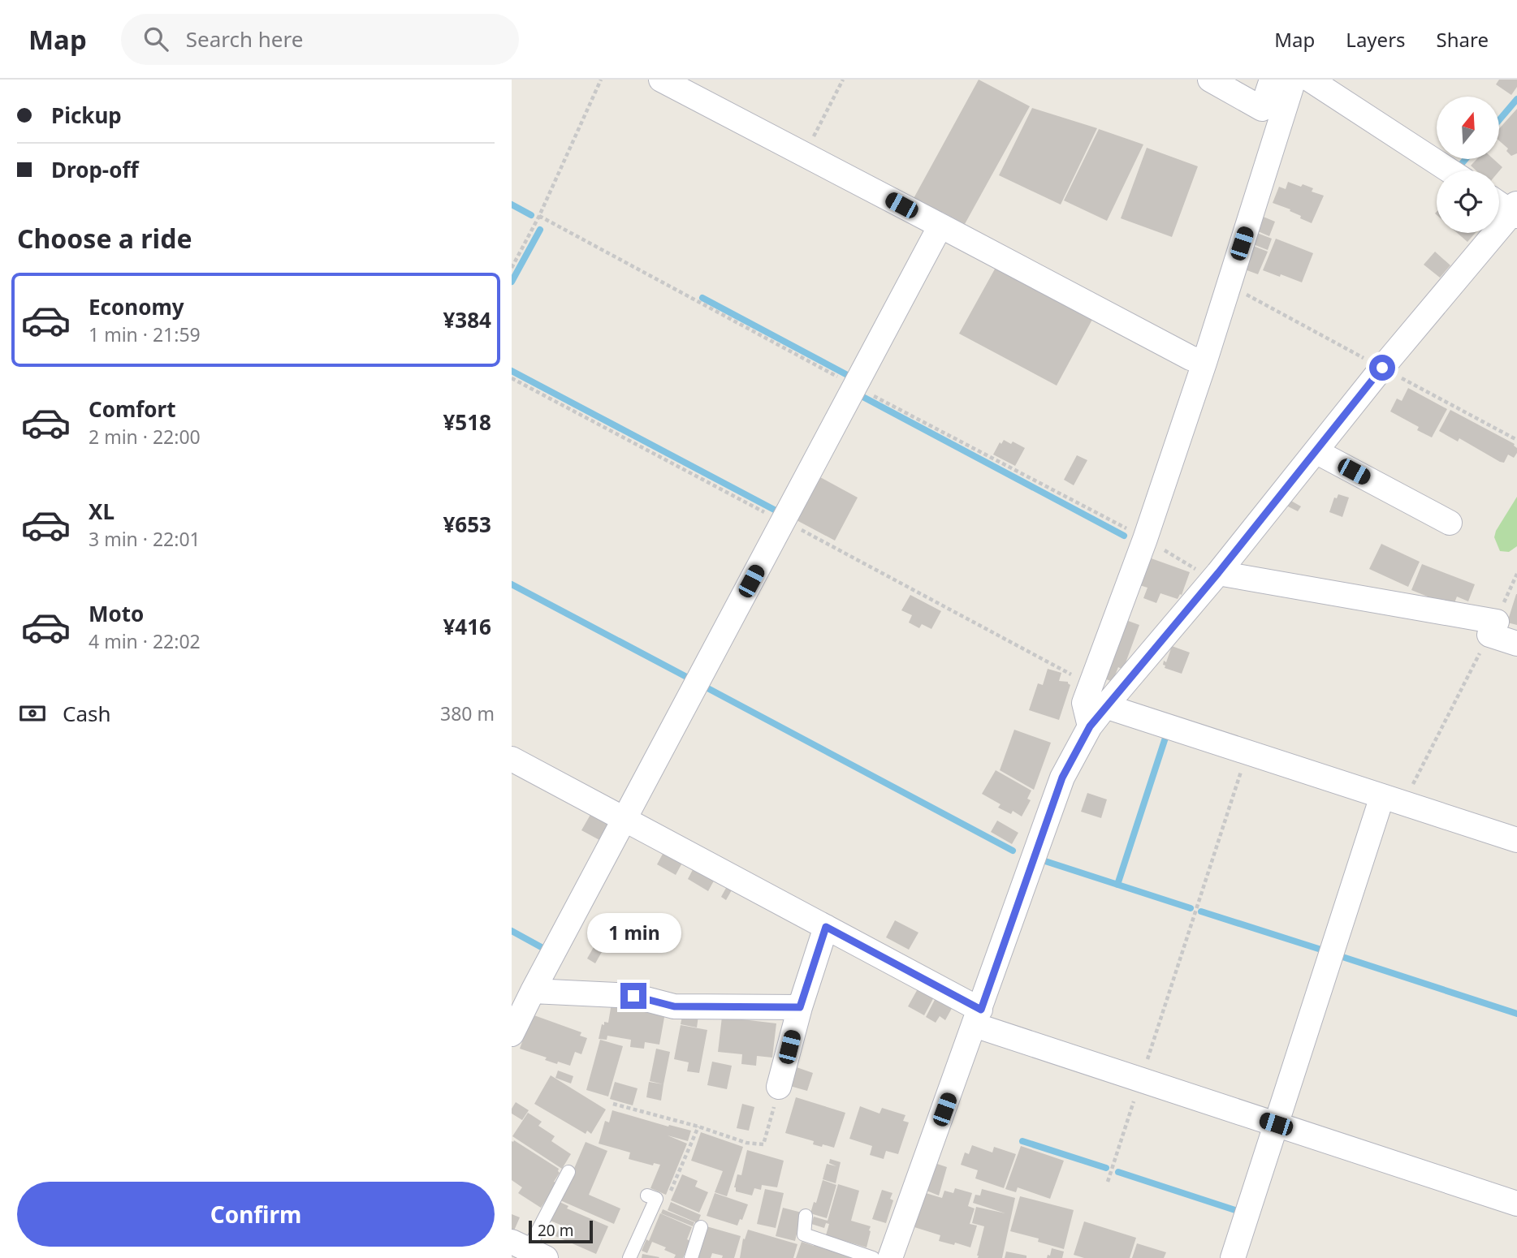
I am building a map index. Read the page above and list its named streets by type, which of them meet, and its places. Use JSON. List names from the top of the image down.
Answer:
{
  "scale_bar": "20 m",
  "north": "top",
  "page": {
    "header": "Map",
    "search": "Search here",
    "nav": ["Map", "Layers", "Share"],
    "banner": ["Pickup", "Drop-off"],
    "heading": "Choose a ride",
    "list": [
      {
        "name": "Economy",
        "note": "1 min · 21:59",
        "value": "¥384"
      },
      {
        "name": "Comfort",
        "note": "2 min · 22:00",
        "value": "¥518"
      },
      {
        "name": "XL",
        "note": "3 min · 22:01",
        "value": "¥653"
      },
      {
        "name": "Moto",
        "note": "4 min · 22:02",
        "value": "¥416"
      }
    ],
    "pay": ["Cash", "380 m"],
    "bubble": "1 min",
    "buttons": "Confirm",
    "scale": "20 m"
  }
}
